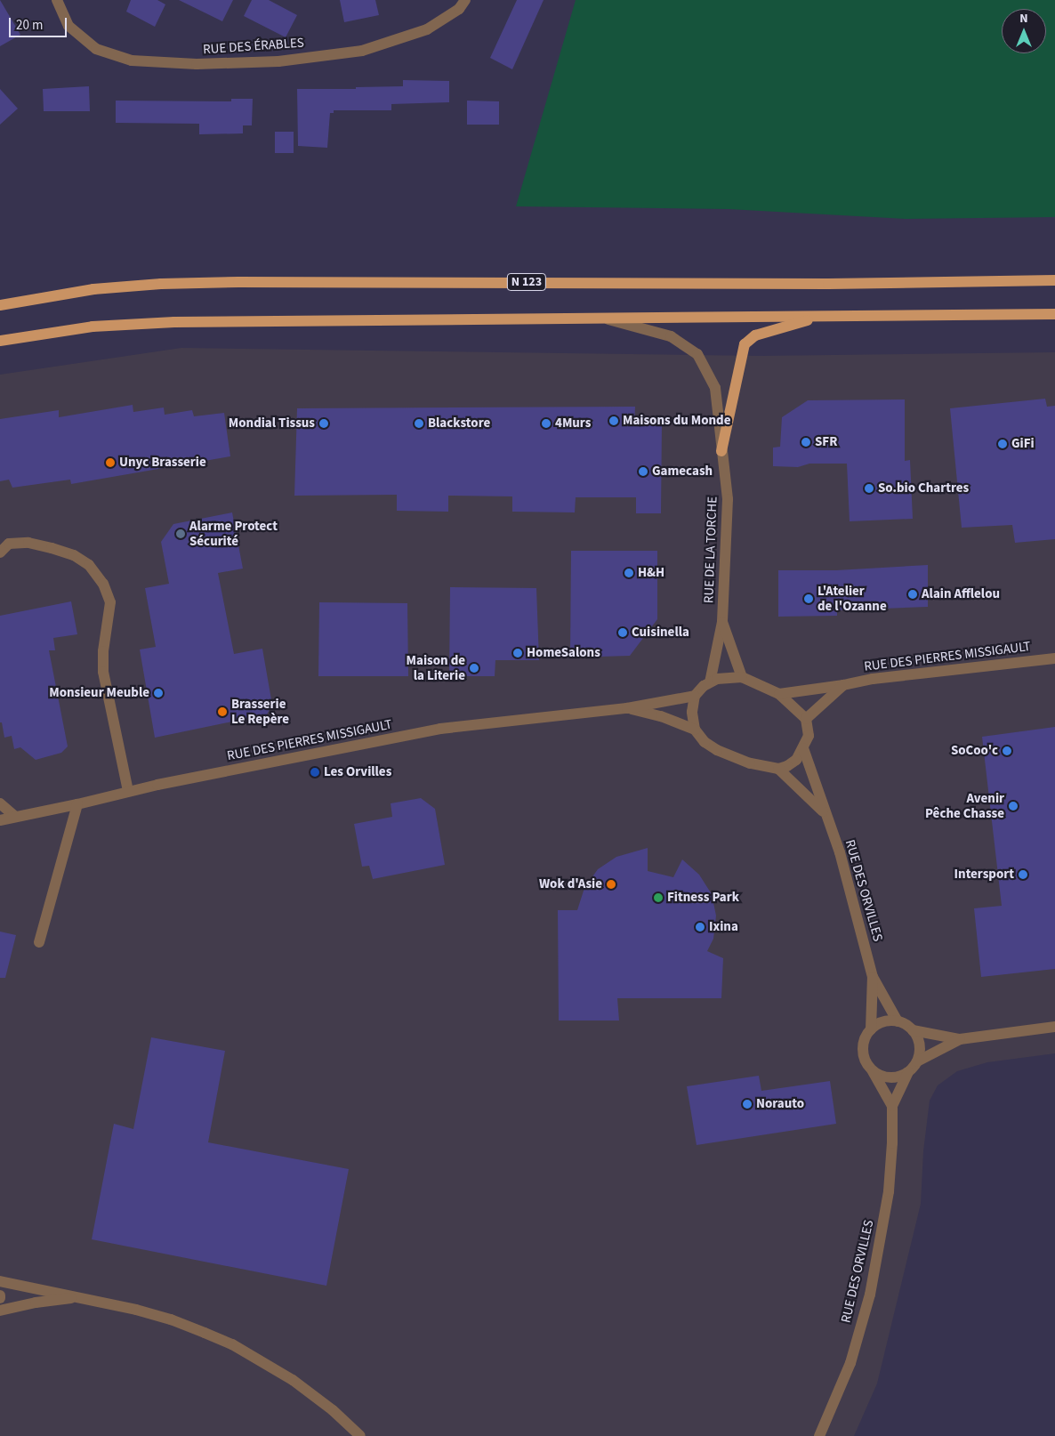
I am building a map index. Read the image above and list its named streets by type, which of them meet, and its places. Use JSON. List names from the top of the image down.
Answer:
{
  "streets": {
    "main road": ["N 123"],
    "street": [
      "RUE DES ÉRABLES",
      "RUE DE LA TORCHE",
      "RUE DES PIERRES MISSIGAULT",
      "RUE DES ORVILLES"
    ]
  },
  "crossings": [
    ["RUE DES PIERRES MISSIGAULT", "RUE DES ORVILLES"]
  ],
  "places": [
    "Maisons du Monde",
    "Mondial Tissus",
    "Blackstore",
    "4Murs",
    "SFR",
    "GiFi",
    "Unyc Brasserie",
    "Gamecash",
    "So.bio Chartres",
    "Alarme Protect Sécurité",
    "H&H",
    "Alain Afflelou",
    "L'Atelier de l'Ozanne",
    "Cuisinella",
    "HomeSalons",
    "Maison de la Literie",
    "Monsieur Meuble",
    "Brasserie Le Repère",
    "SoCoo'c",
    "Les Orvilles",
    "Avenir Pêche Chasse",
    "Intersport",
    "Wok d'Asie",
    "Fitness Park",
    "Ixina",
    "Norauto"
  ],
  "scale_bar": "20 m",
  "north": "top"
}
